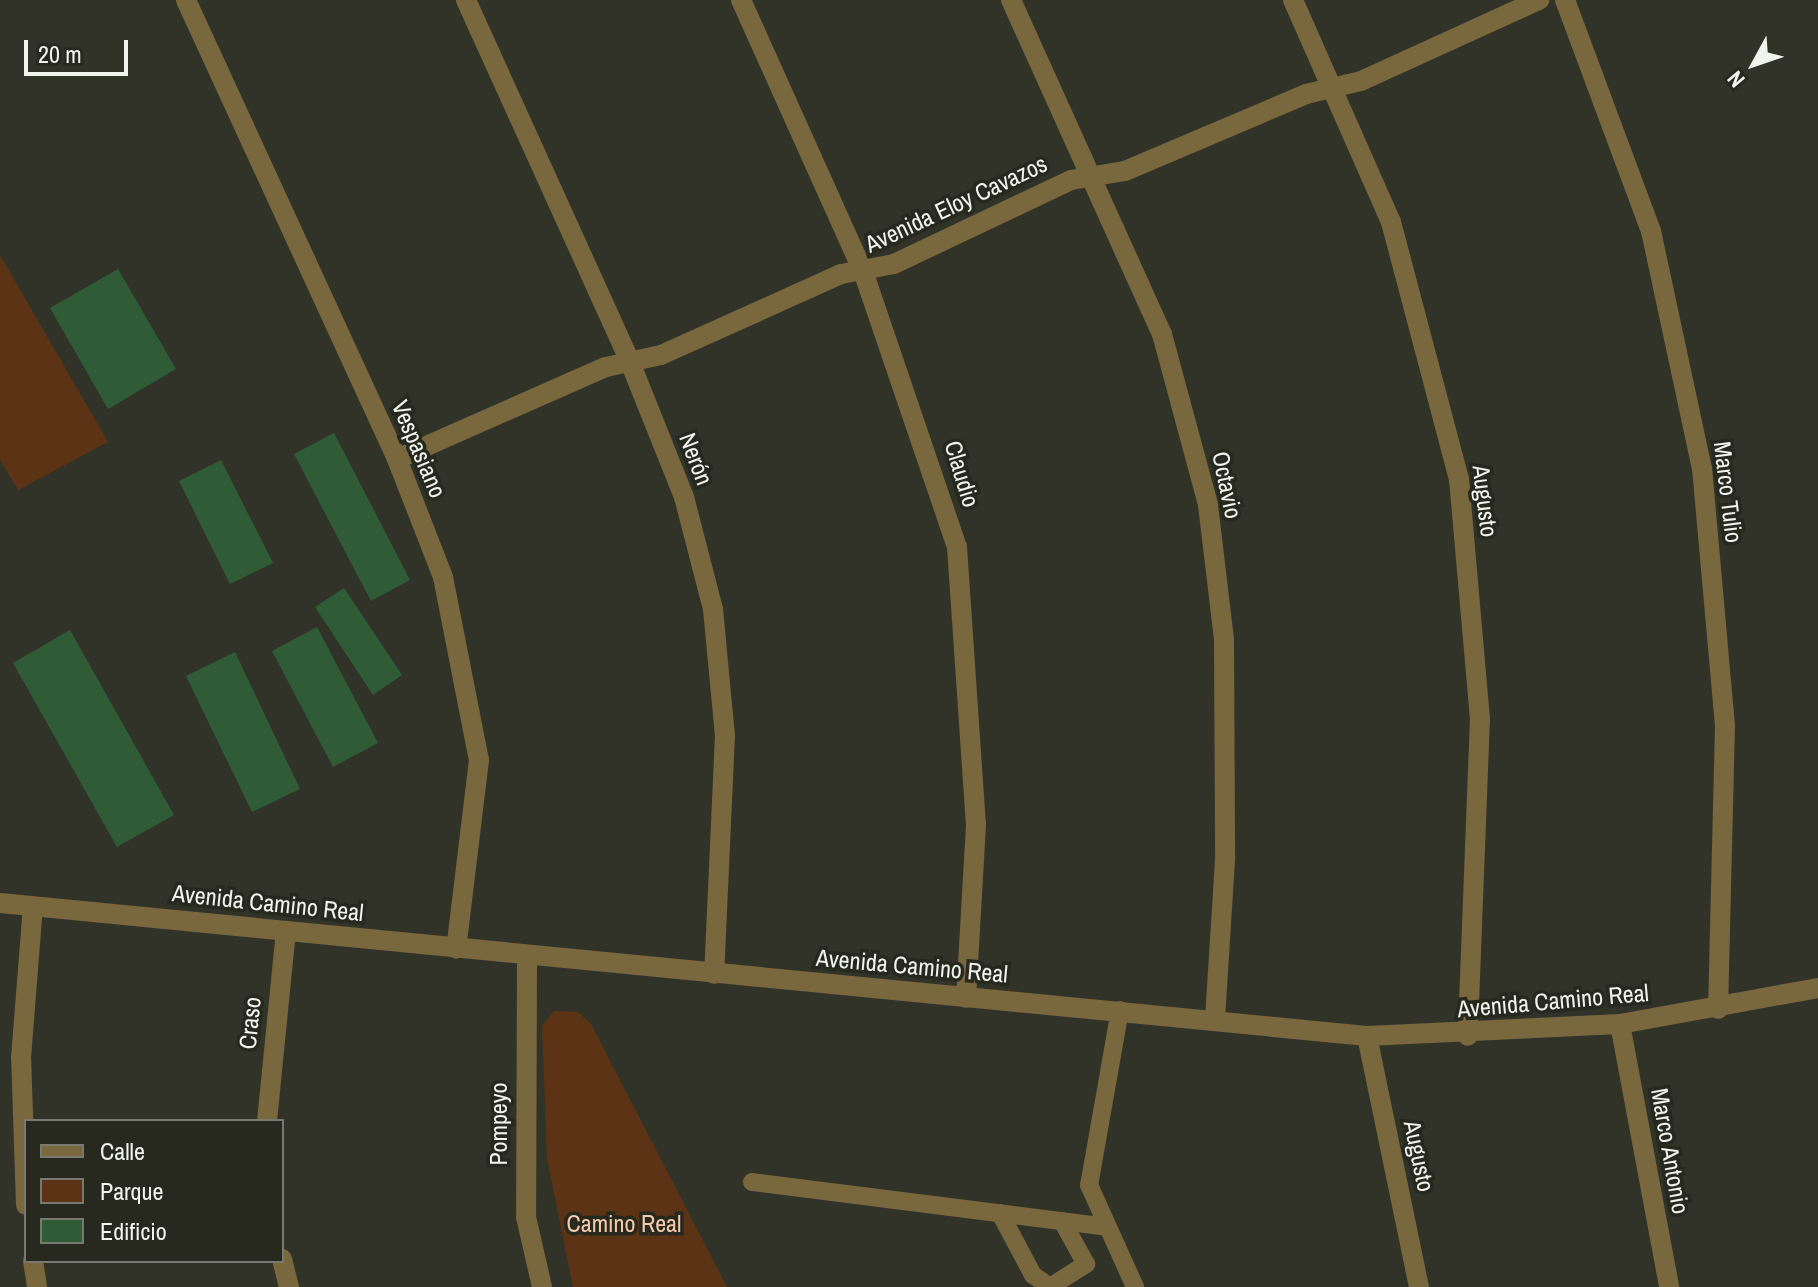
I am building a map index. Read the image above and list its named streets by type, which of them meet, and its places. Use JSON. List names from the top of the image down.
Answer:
{
  "streets": {
    "street": [
      "Avenida Eloy Cavazos",
      "Vespasiano",
      "Nerón",
      "Claudio",
      "Octavio",
      "Marco Tulio",
      "Augusto",
      "Avenida Camino Real",
      "Craso",
      "Pompeyo",
      "Marco Antonio"
    ]
  },
  "crossings": [
    ["Avenida Eloy Cavazos", "Vespasiano"],
    ["Avenida Eloy Cavazos", "Nerón"],
    ["Avenida Eloy Cavazos", "Claudio"],
    ["Avenida Eloy Cavazos", "Octavio"],
    ["Avenida Eloy Cavazos", "Augusto"],
    ["Vespasiano", "Avenida Camino Real"],
    ["Nerón", "Avenida Camino Real"],
    ["Claudio", "Avenida Camino Real"],
    ["Octavio", "Avenida Camino Real"],
    ["Marco Tulio", "Avenida Camino Real"],
    ["Augusto", "Avenida Camino Real"],
    ["Avenida Camino Real", "Craso"],
    ["Avenida Camino Real", "Pompeyo"],
    ["Avenida Camino Real", "Marco Antonio"]
  ],
  "parks": ["Camino Real"],
  "legend": ["Calle", "Parque", "Edificio"],
  "scale_bar": "20 m",
  "north": "bottom left"
}
